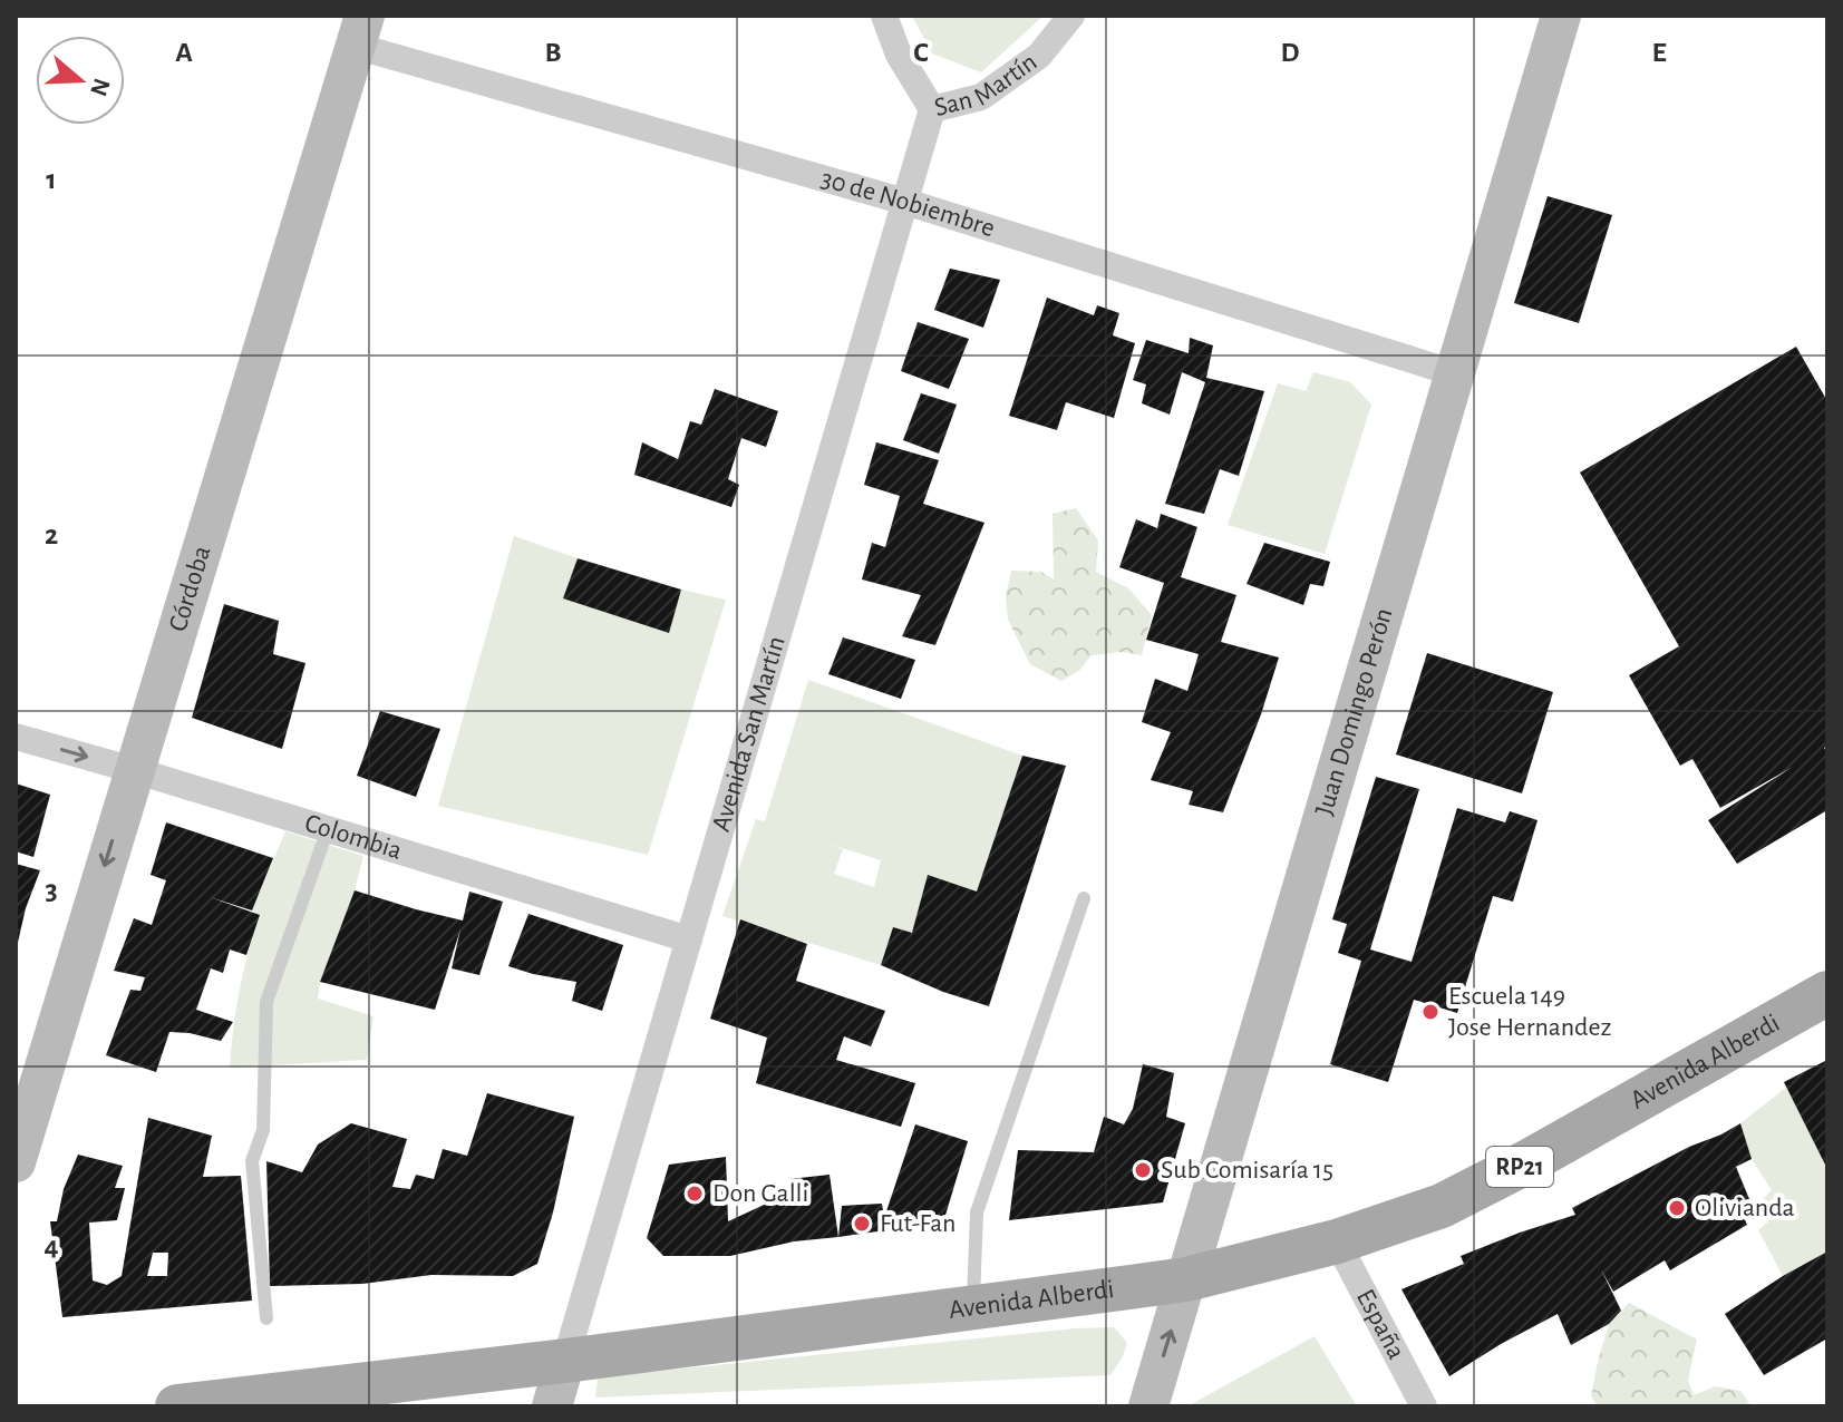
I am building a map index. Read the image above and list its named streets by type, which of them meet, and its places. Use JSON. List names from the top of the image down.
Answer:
{
  "streets": {
    "main road": ["Avenida Alberdi", "RP21"],
    "street": [
      "San Martín",
      "30 de Nobiembre",
      "Córdoba",
      "Juan Domingo Perón",
      "Avenida San Martín",
      "Colombia",
      "España"
    ]
  },
  "crossings": [
    ["San Martín", "Avenida San Martín"],
    ["30 de Nobiembre", "Córdoba"],
    ["30 de Nobiembre", "Juan Domingo Perón"],
    ["30 de Nobiembre", "Avenida San Martín"],
    ["Córdoba", "Colombia"],
    ["Juan Domingo Perón", "Avenida Alberdi"],
    ["Avenida San Martín", "Colombia"],
    ["Avenida San Martín", "Avenida Alberdi"],
    ["Avenida Alberdi", "España"]
  ],
  "places": [
    "Escuela 149 Jose Hernandez",
    "Sub Comisaría 15",
    "Don Galli",
    "Olivianda",
    "Fut-Fan"
  ],
  "north": "right",
  "grid": {
    "columns": [
      "A",
      "B",
      "C",
      "D",
      "E"
    ],
    "rows": [
      "1",
      "2",
      "3",
      "4"
    ]
  }
}
